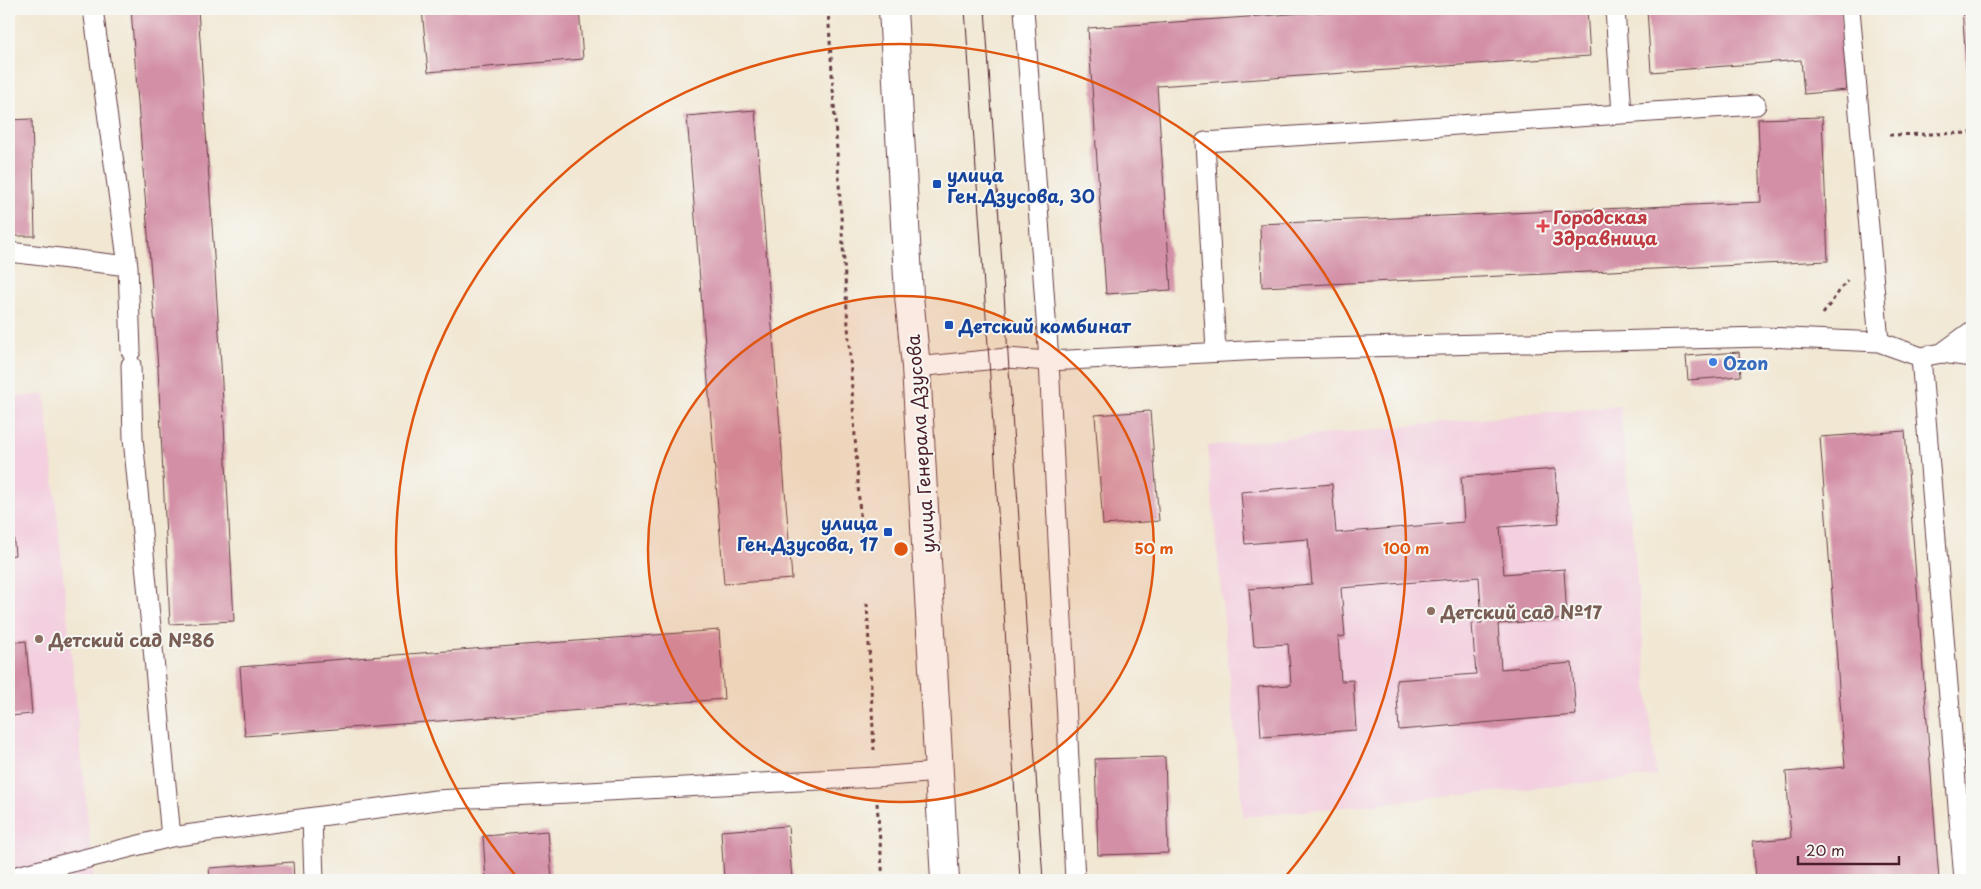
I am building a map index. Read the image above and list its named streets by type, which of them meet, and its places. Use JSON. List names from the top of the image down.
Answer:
{
  "streets": {
    "street": ["улица Генерала Дзусова"]
  },
  "places": {
    "transit": ["улица Ген.Дзусова, 30", "Детский комбинат", "улица Ген.Дзусова, 17"],
    "health": ["Городская Здравница"],
    "other": ["Ozon", "Детский сад №17", "Детский сад №86"]
  },
  "scale_bar": "20 m",
  "rings": ["50 m", "100 m"]
}
